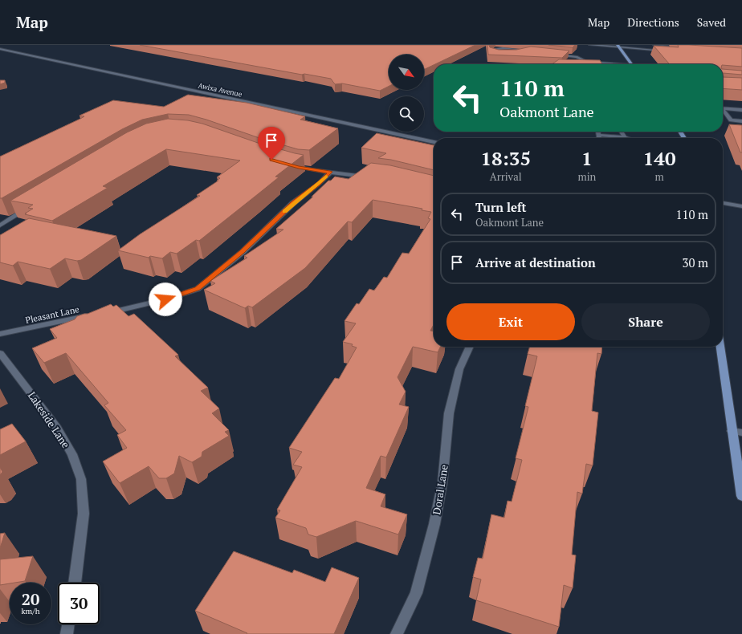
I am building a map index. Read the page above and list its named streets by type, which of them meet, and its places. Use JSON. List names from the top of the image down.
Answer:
{
  "streets": {
    "street": [
      "Awixa Avenue",
      "Pleasant Lane",
      "Lakeside Lane",
      "Doral Lane"
    ]
  },
  "north": "bottom right",
  "page": {
    "header": "Map",
    "nav": ["Map", "Directions", "Saved"],
    "turn": ["110 m", "Oakmont Lane"],
    "eta": [
      "18:35",
      "Arrival",
      "1",
      "min",
      "140",
      "m"
    ],
    "list": [
      {
        "name": "Turn left",
        "note": "Oakmont Lane",
        "value": "110 m"
      },
      {
        "name": "Arrive at destination",
        "value": "30 m"
      }
    ],
    "buttons": ["Exit", "Share"],
    "speed": "20 km/h",
    "limit": "30"
  }
}
